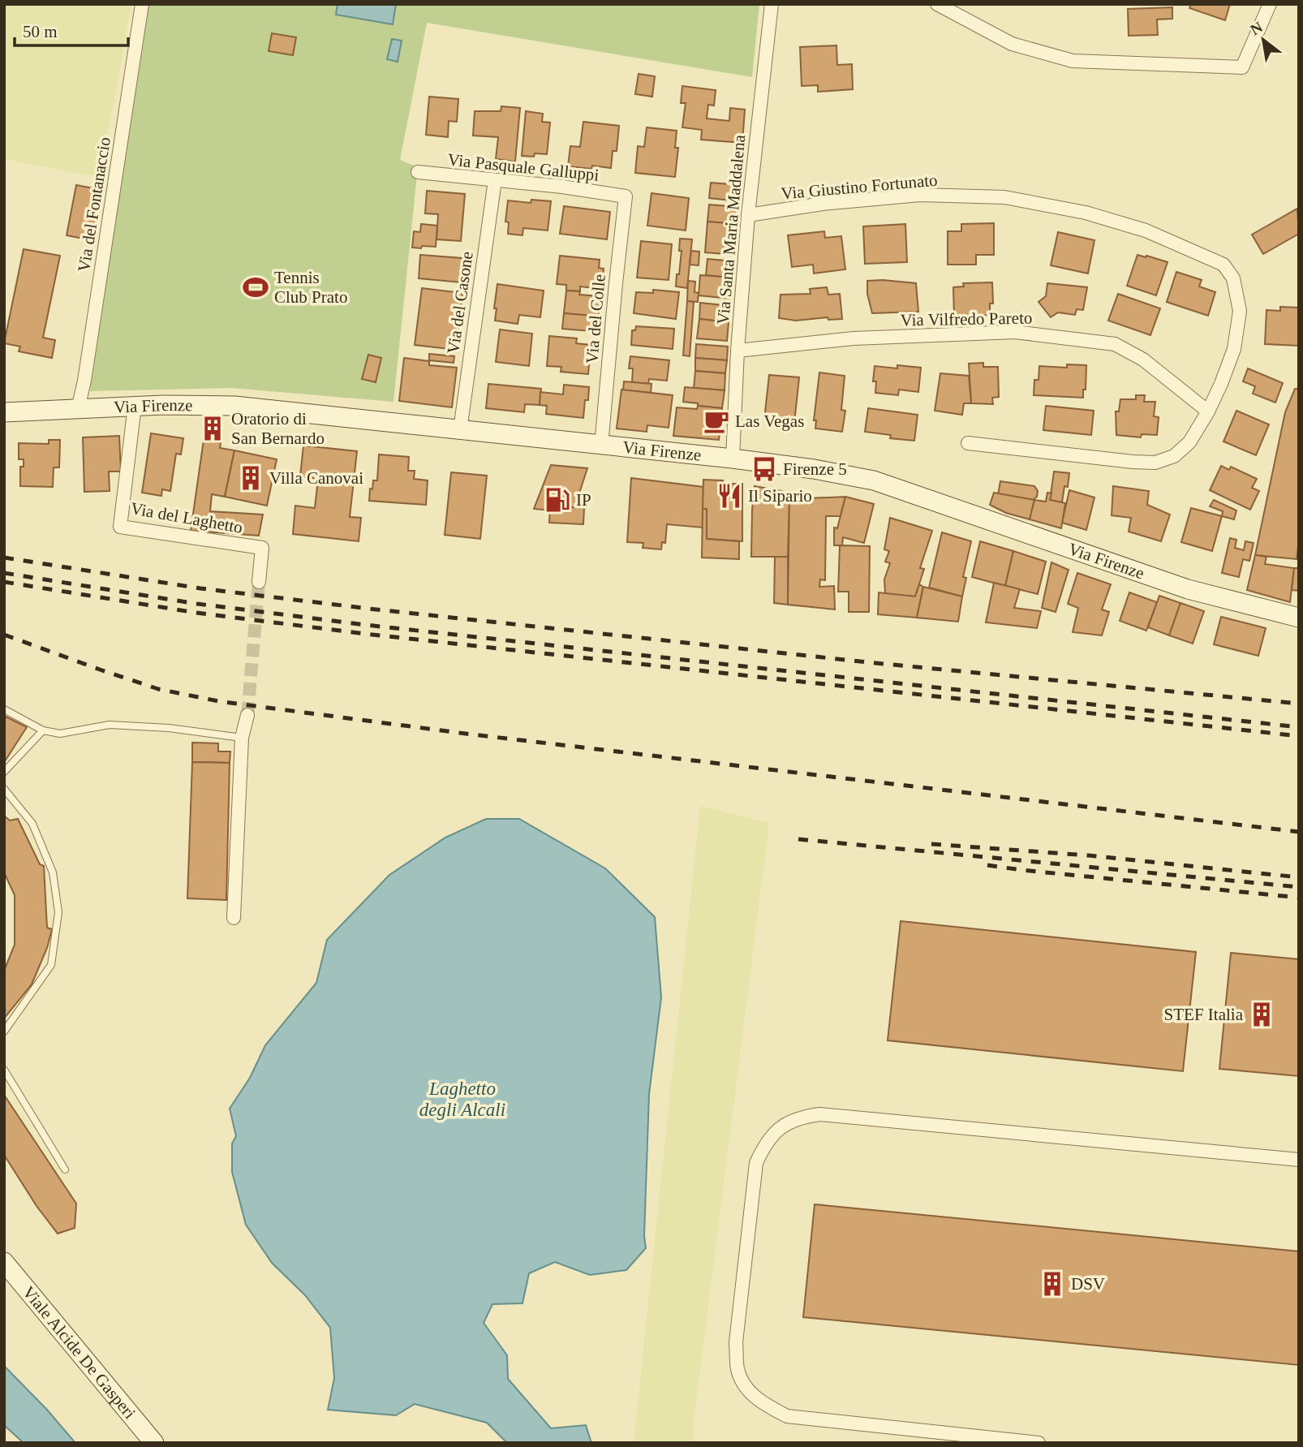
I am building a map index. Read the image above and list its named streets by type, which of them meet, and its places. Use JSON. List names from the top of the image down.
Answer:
{
  "streets": {
    "main road": ["Via Firenze", "Viale Alcide De Gasperi"],
    "street": [
      "Via Pasquale Galluppi",
      "Via Giustino Fortunato",
      "Via del Fontanaccio",
      "Via Santa Maria Maddalena",
      "Via del Casone",
      "Via del Colle",
      "Via Vilfredo Pareto",
      "Via del Laghetto"
    ]
  },
  "crossings": [
    ["Via Pasquale Galluppi", "Via del Casone"],
    ["Via Pasquale Galluppi", "Via del Colle"],
    ["Via Giustino Fortunato", "Via Santa Maria Maddalena"],
    ["Via Giustino Fortunato", "Via Vilfredo Pareto"],
    ["Via del Fontanaccio", "Via Firenze"],
    ["Via Santa Maria Maddalena", "Via Vilfredo Pareto"],
    ["Via Santa Maria Maddalena", "Via Firenze"],
    ["Via del Casone", "Via Firenze"],
    ["Via del Colle", "Via Firenze"],
    ["Via Firenze", "Via del Laghetto"]
  ],
  "water": ["Laghetto degli Alcali"],
  "places": {
    "sports": ["Tennis Club Prato"],
    "cafe": ["Las Vegas"],
    "building": [
      "Oratorio di San Bernardo",
      "Villa Canovai",
      "STEF Italia",
      "DSV"
    ],
    "bus stop": ["Firenze 5"],
    "restaurant": ["Il Sipario"],
    "fuel station": ["IP"]
  },
  "scale_bar": "50 m",
  "north": "top left"
}
